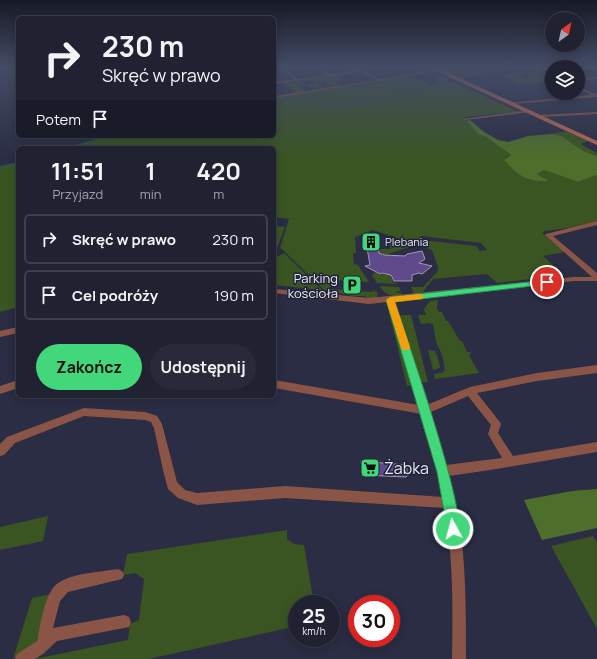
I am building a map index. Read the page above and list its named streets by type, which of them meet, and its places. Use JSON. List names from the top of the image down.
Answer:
{
  "places": {
    "building": ["Plebania"],
    "parking": ["Parking kościoła"],
    "supermarket": ["Żabka"]
  },
  "north": "top right",
  "page": {
    "turn": ["230 m", "Skręć w prawo"],
    "then": "Potem",
    "eta": [
      "11:51",
      "Przyjazd",
      "1",
      "min",
      "420",
      "m"
    ],
    "list": [
      {
        "name": "Skręć w prawo",
        "value": "230 m"
      },
      {
        "name": "Cel podróży",
        "value": "190 m"
      }
    ],
    "buttons": ["Zakończ", "Udostępnij"],
    "speed": "25 km/h",
    "limit": "30"
  }
}
